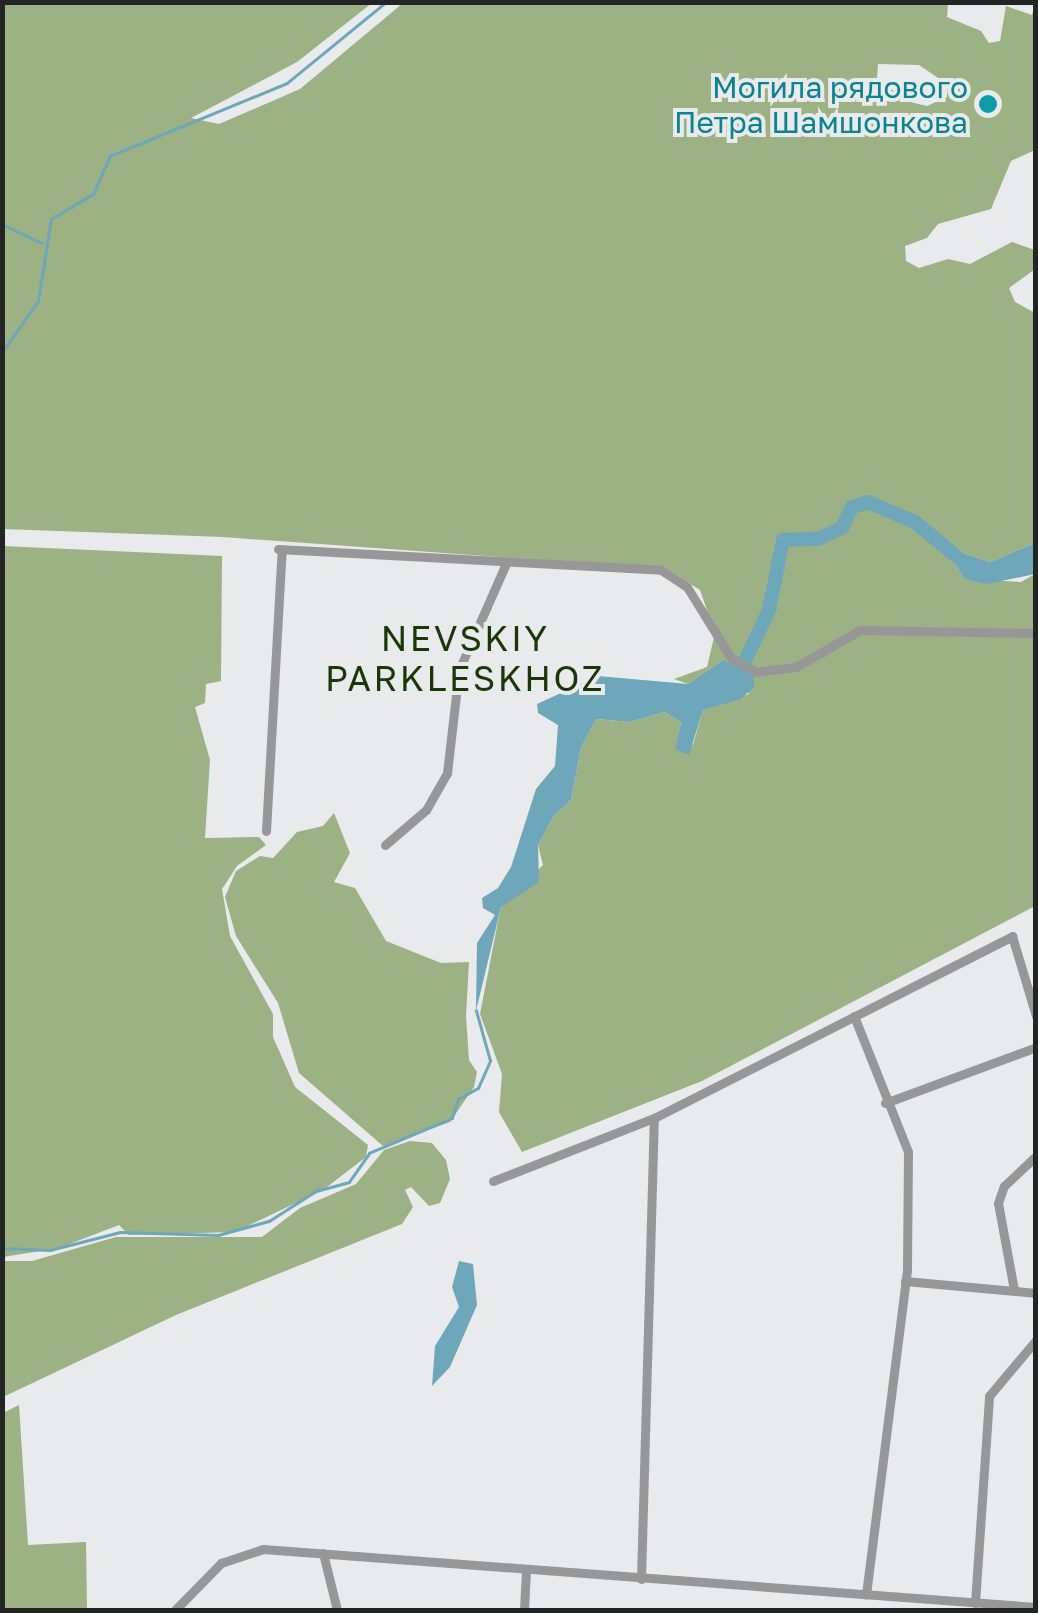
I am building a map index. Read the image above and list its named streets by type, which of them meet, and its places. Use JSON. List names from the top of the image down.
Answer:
{
  "districts": ["NEVSKIY PARKLESKHOZ"],
  "places": ["Могила рядового Петра Шамшонкова"]
}
